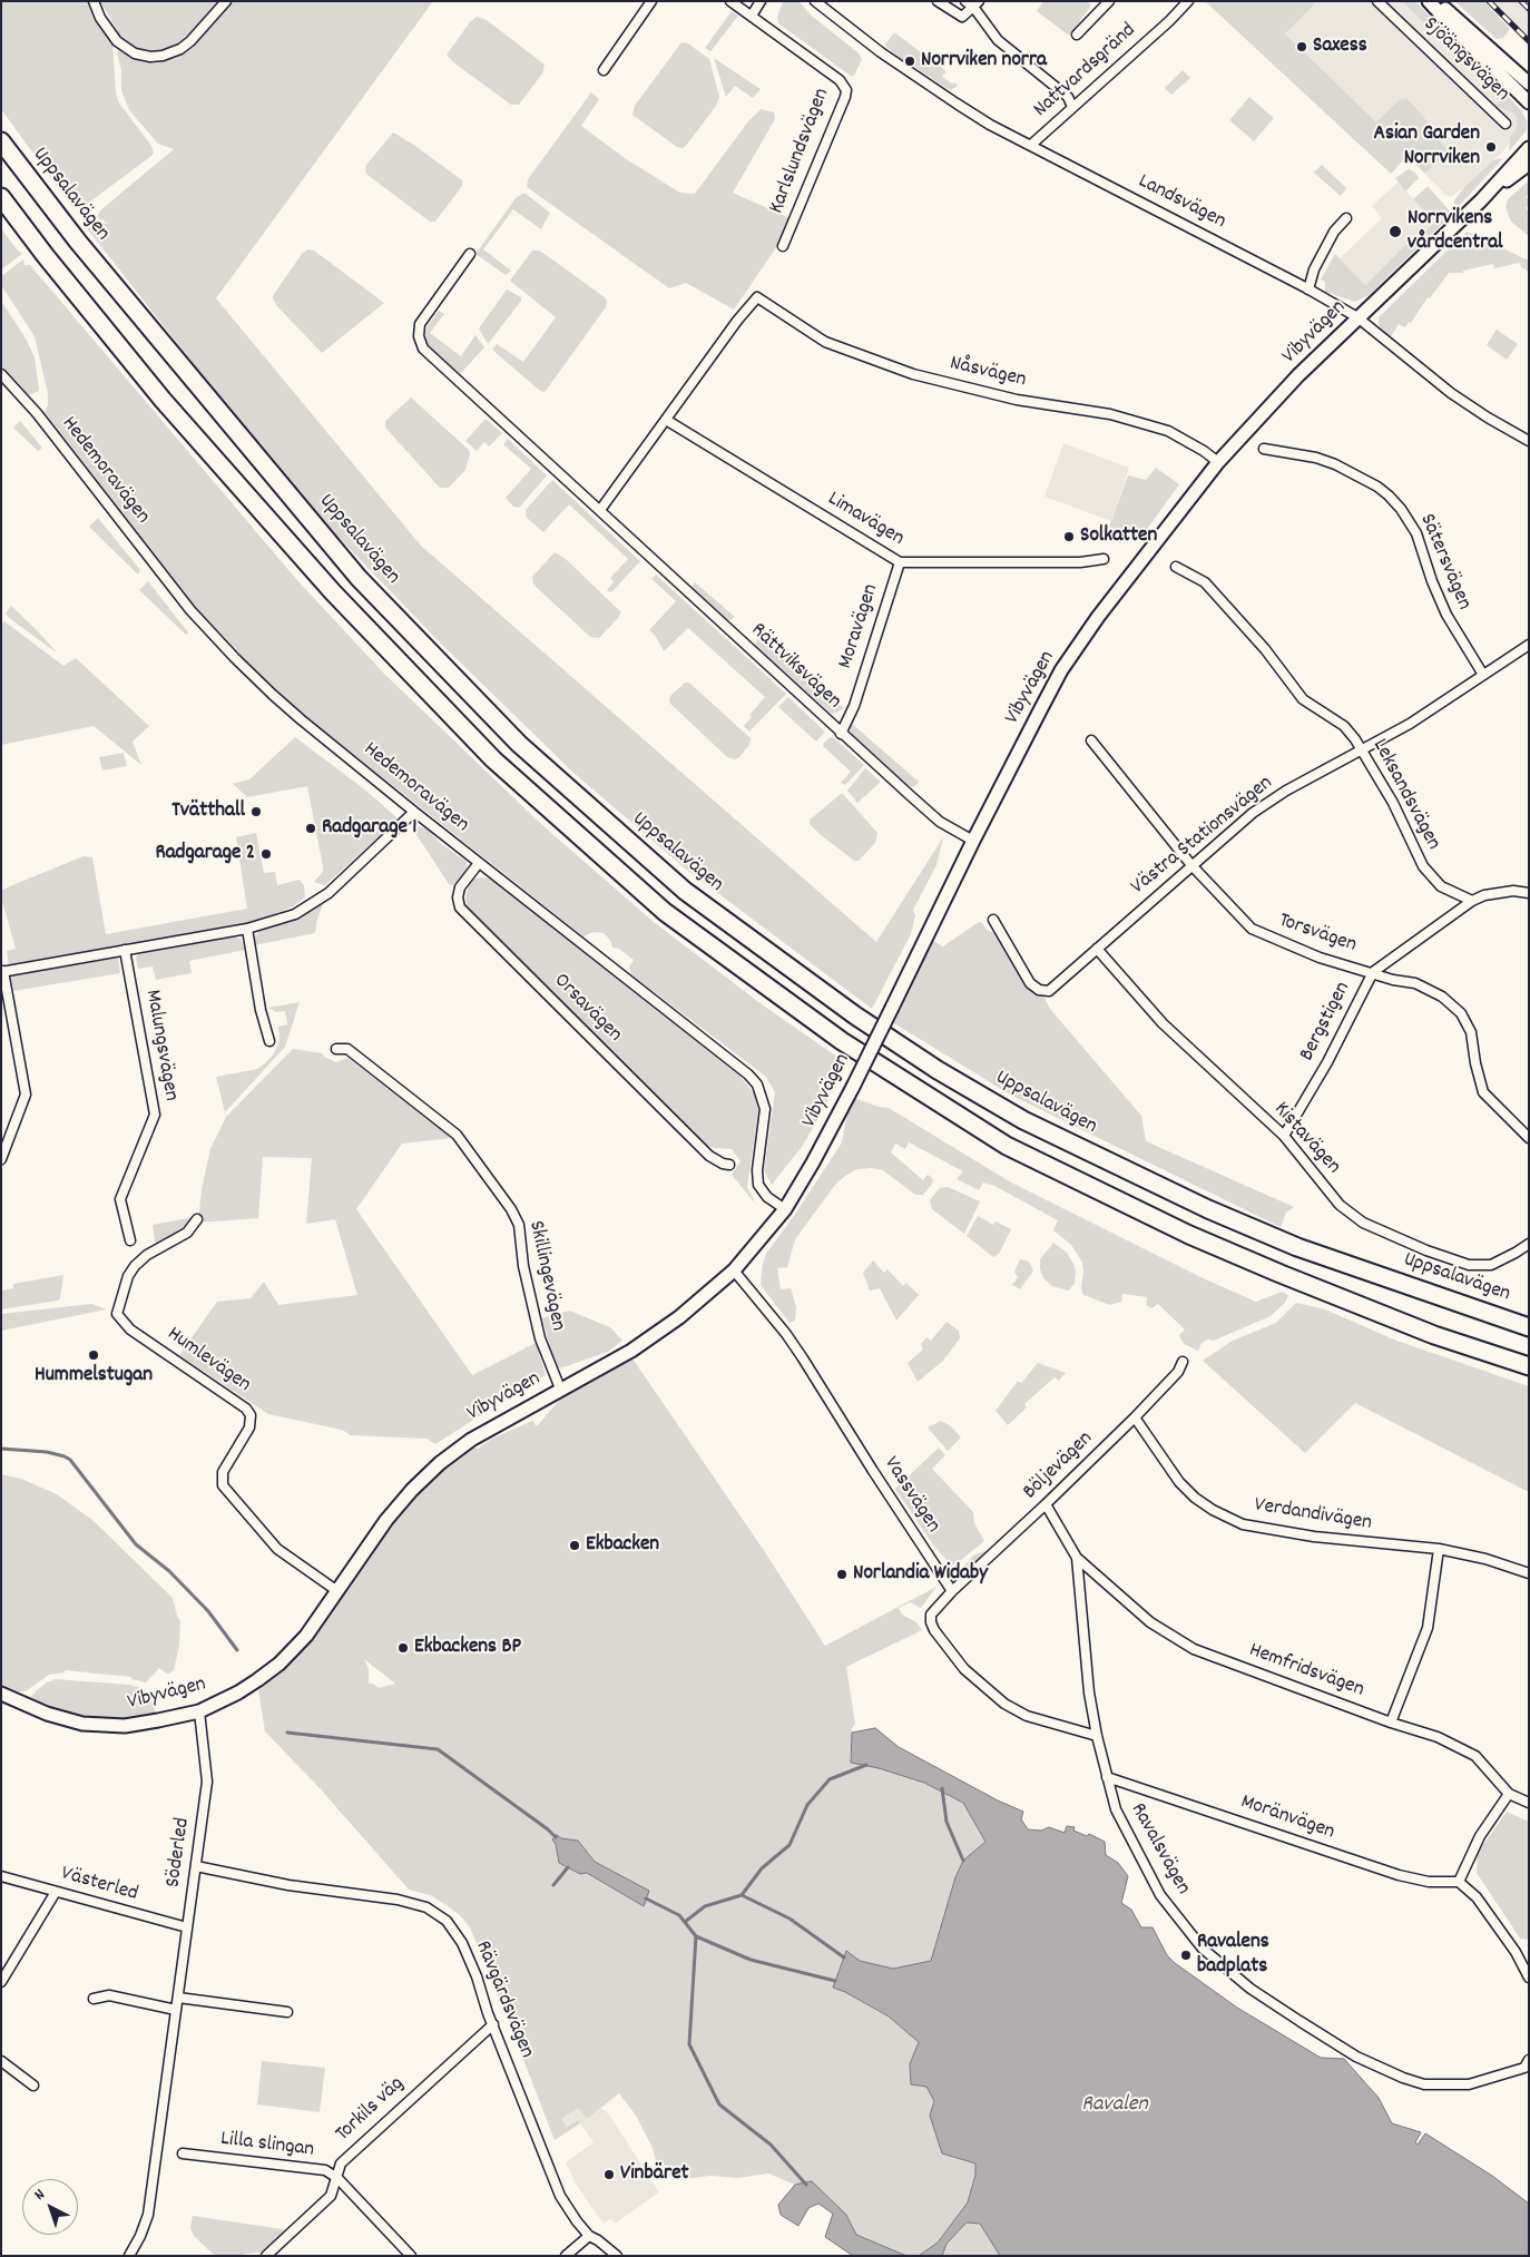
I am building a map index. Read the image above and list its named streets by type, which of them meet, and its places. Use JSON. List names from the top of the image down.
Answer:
{
  "streets": {
    "highway": ["Uppsalavägen"],
    "street": [
      "Sjöängsvägen",
      "Nattvardsgränd",
      "Karlslundsvägen",
      "Landsvägen",
      "Vibyvägen",
      "Nåsvägen",
      "Hedemoravägen",
      "Limavägen",
      "Sätersvägen",
      "Moravägen",
      "Rättviksvägen",
      "Leksandsvägen",
      "Västra Stationsvägen",
      "Torsvägen",
      "Orsavägen",
      "Bergstigen",
      "Malungsvägen",
      "Kistavägen",
      "Skillingevägen",
      "Humlevägen",
      "Böljevägen",
      "Vassvägen",
      "Verdandivägen",
      "Hemfridsvägen",
      "Moränvägen",
      "Ravalsvägen",
      "Söderled",
      "Västerled",
      "Rävgärdsvägen",
      "Torkils väg",
      "Lilla slingan"
    ]
  },
  "crossings": [
    ["Nattvardsgränd", "Landsvägen"],
    ["Landsvägen", "Vibyvägen"],
    ["Vibyvägen", "Nåsvägen"],
    ["Vibyvägen", "Hedemoravägen"],
    ["Vibyvägen", "Rättviksvägen"],
    ["Vibyvägen", "Skillingevägen"],
    ["Vibyvägen", "Humlevägen"],
    ["Vibyvägen", "Vassvägen"],
    ["Vibyvägen", "Söderled"],
    ["Nåsvägen", "Limavägen"],
    ["Hedemoravägen", "Orsavägen"],
    ["Limavägen", "Moravägen"],
    ["Sätersvägen", "Västra Stationsvägen"],
    ["Moravägen", "Rättviksvägen"],
    ["Leksandsvägen", "Västra Stationsvägen"],
    ["Leksandsvägen", "Bergstigen"],
    ["Västra Stationsvägen", "Torsvägen"],
    ["Västra Stationsvägen", "Kistavägen"],
    ["Torsvägen", "Bergstigen"],
    ["Bergstigen", "Kistavägen"],
    ["Böljevägen", "Vassvägen"],
    ["Böljevägen", "Verdandivägen"],
    ["Böljevägen", "Ravalsvägen"],
    ["Hemfridsvägen", "Ravalsvägen"],
    ["Moränvägen", "Ravalsvägen"],
    ["Söderled", "Västerled"],
    ["Söderled", "Rävgärdsvägen"],
    ["Rävgärdsvägen", "Torkils väg"],
    ["Torkils väg", "Lilla slingan"]
  ],
  "water": ["Ravalen"],
  "places": [
    "Saxess",
    "Norrviken norra",
    "Asian Garden Norrviken",
    "Norrvikens vårdcentral",
    "Solkatten",
    "Tvätthall",
    "Radgarage 1",
    "Radgarage 2",
    "Hummelstugan",
    "Ekbacken",
    "Norlandia Widaby",
    "Ekbackens BP",
    "Ravalens badplats",
    "Vinbäret"
  ],
  "north": "top left"
}
